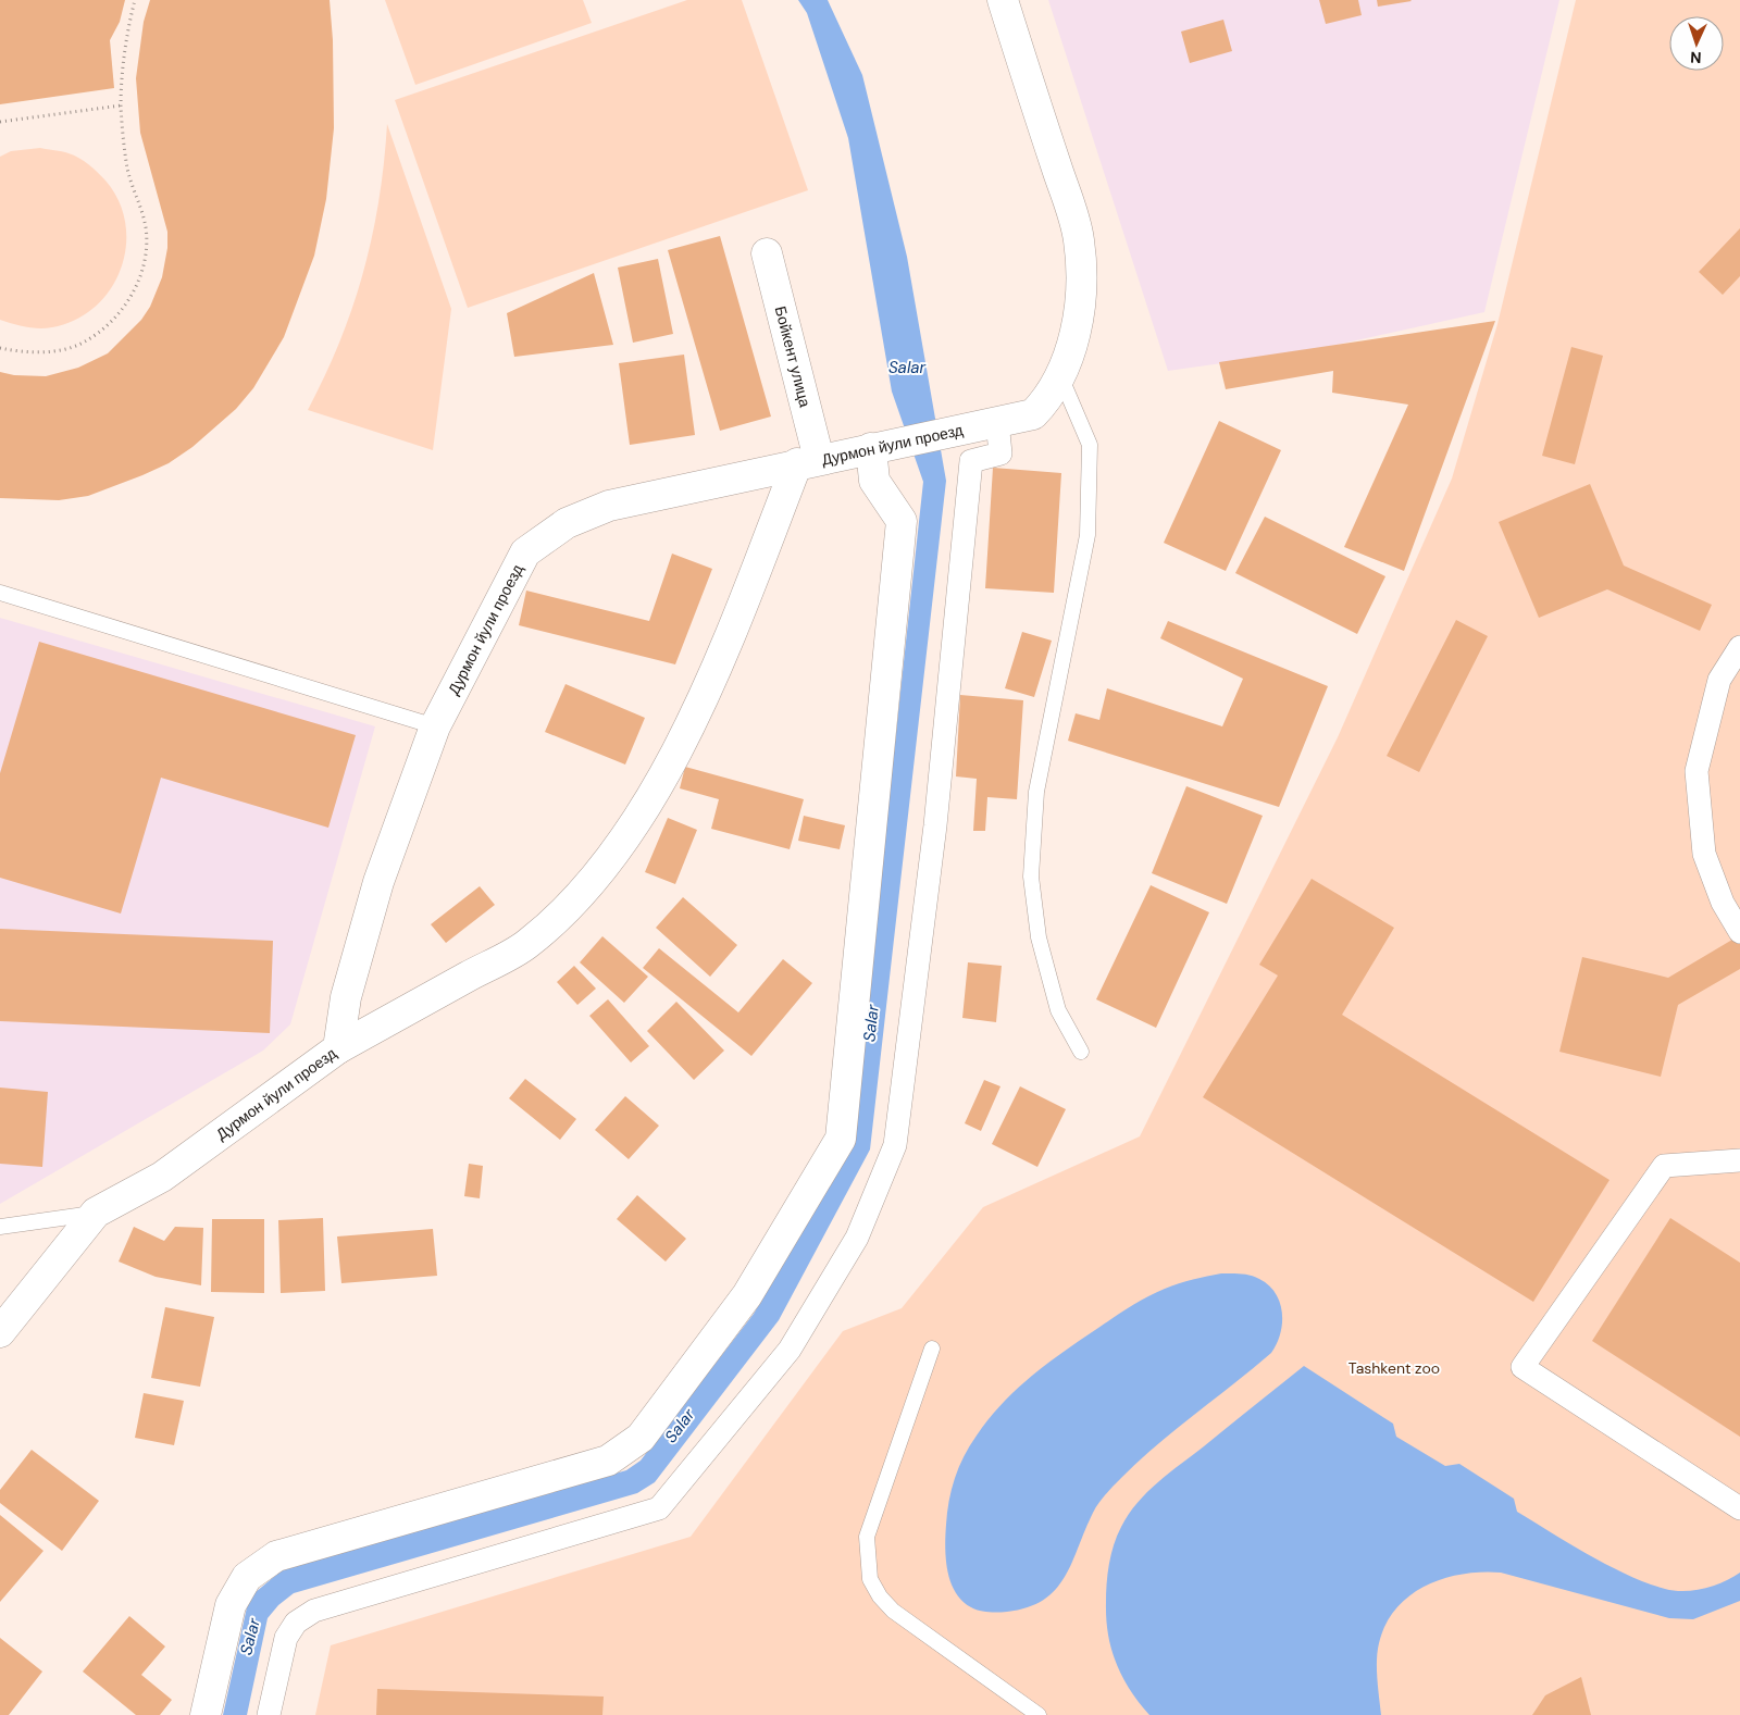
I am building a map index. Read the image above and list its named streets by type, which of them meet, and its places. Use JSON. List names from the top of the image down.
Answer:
{
  "streets": {
    "street": ["Бойкент улица", "Дурмон йули проезд"]
  },
  "crossings": [
    ["Бойкент улица", "Дурмон йули проезд"]
  ],
  "water": ["Salar"],
  "parks": ["Tashkent zoo"],
  "north": "bottom"
}
